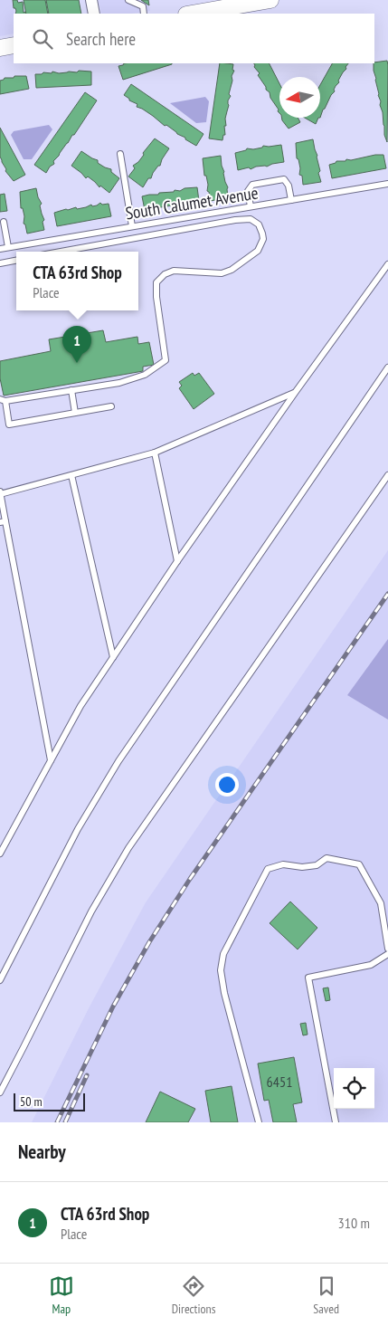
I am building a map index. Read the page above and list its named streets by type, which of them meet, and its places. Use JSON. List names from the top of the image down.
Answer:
{
  "streets": {
    "lane": ["South Calumet Avenue"]
  },
  "house_numbers": ["6451"],
  "scale_bar": "50 m",
  "north": "left",
  "page": {
    "search": "Search here",
    "popup": ["CTA 63rd Shop", "Place"],
    "pins": "1",
    "scale": "50 m",
    "heading": "Nearby",
    "list": [
      {
        "mark": "1",
        "name": "CTA 63rd Shop",
        "note": "Place",
        "value": "310 m"
      }
    ],
    "nav": ["Map", "Directions", "Saved"]
  }
}
